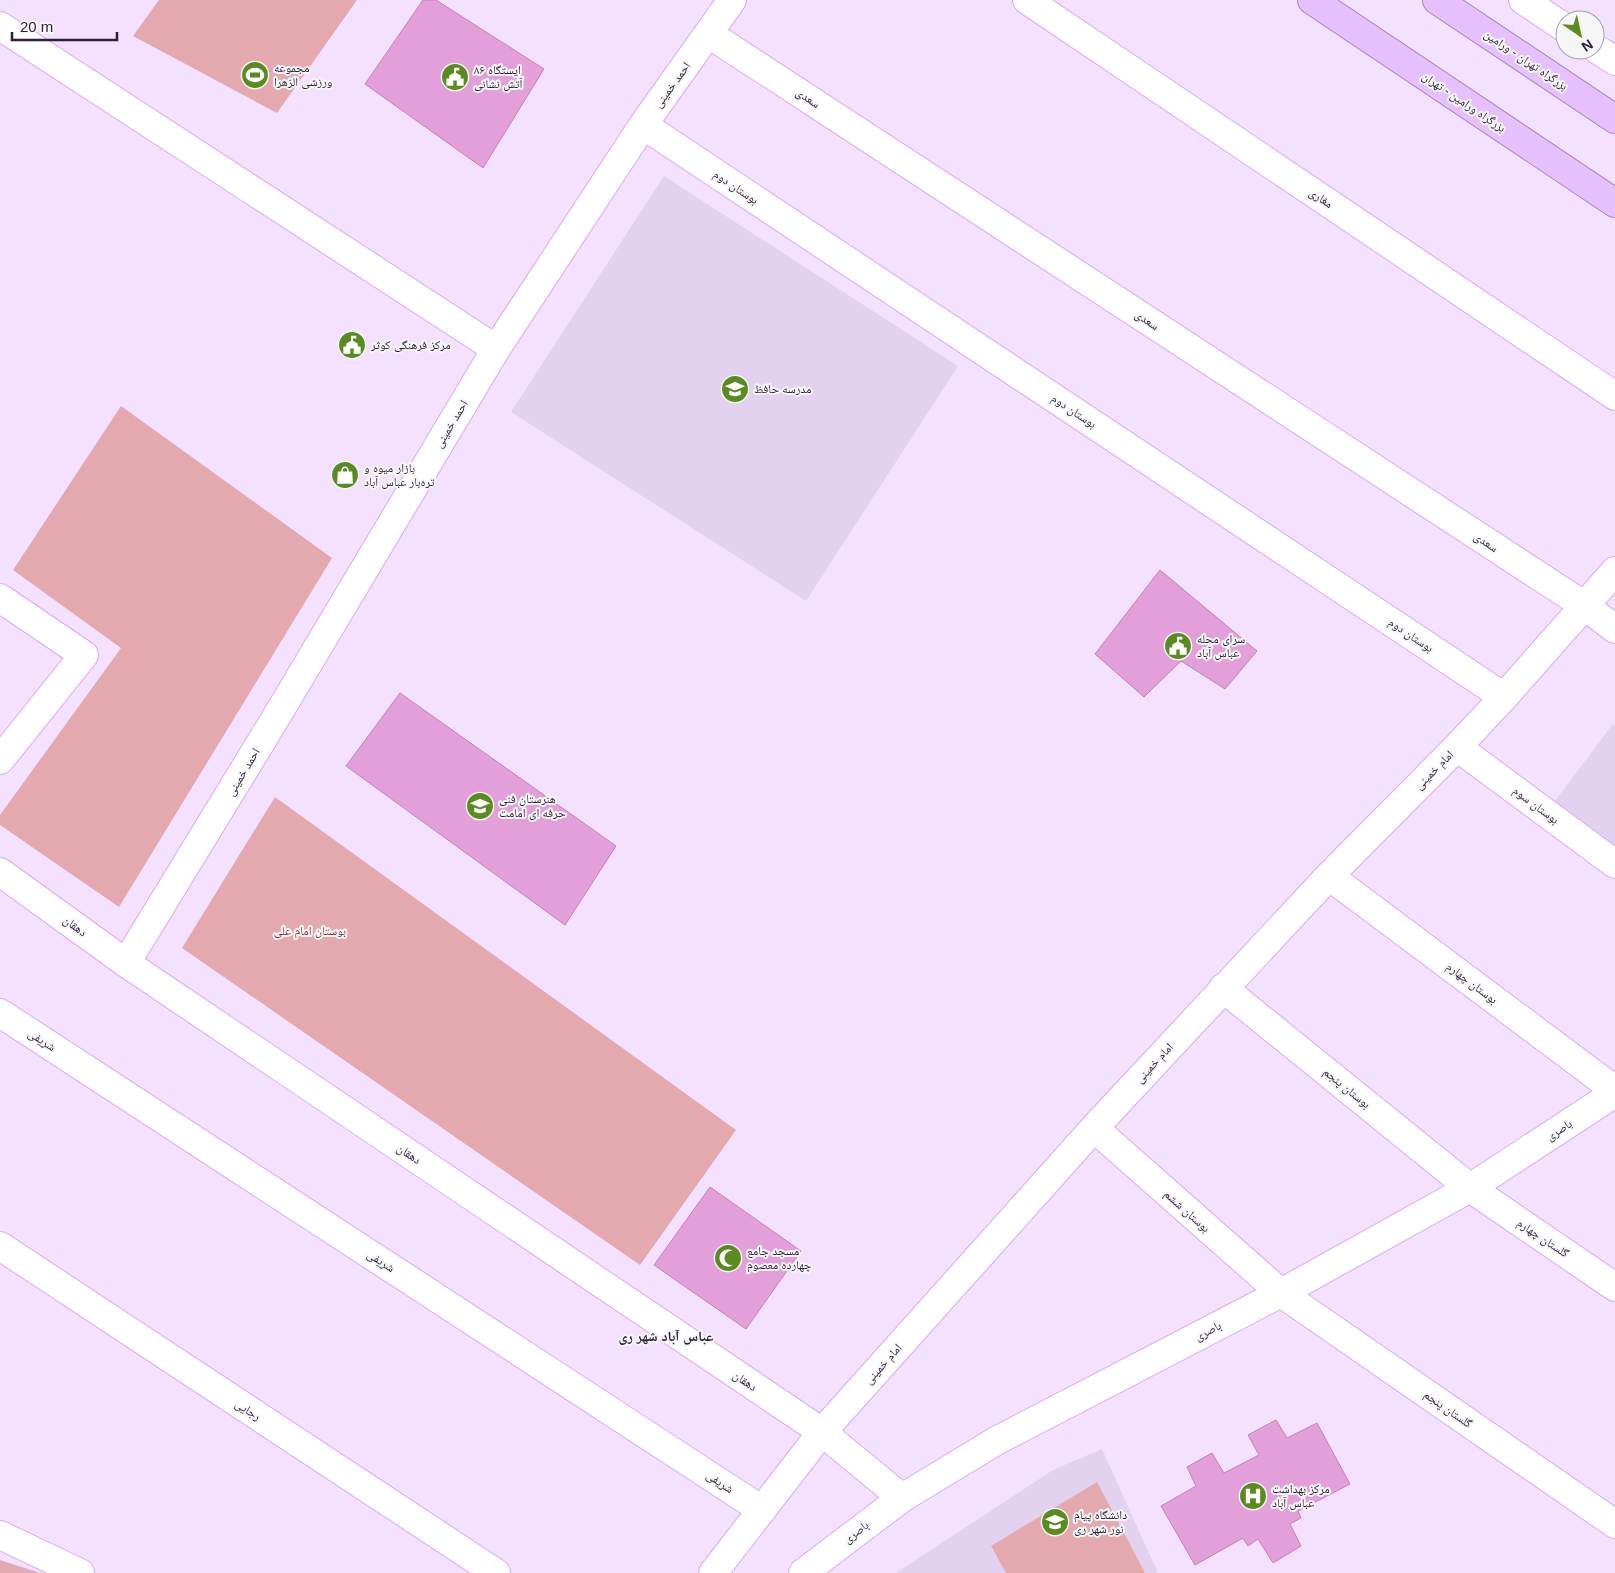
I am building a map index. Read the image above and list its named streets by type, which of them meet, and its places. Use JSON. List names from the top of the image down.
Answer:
{
  "streets": {
    "highway": ["بزرگراه تهران - ورامین", "بزرگراه ورامین - تهران"],
    "street": [
      "احمد خمینی",
      "سعدی",
      "بوستان دوم",
      "مغاری",
      "امام خمینی",
      "بوستان سوم",
      "دهقان",
      "بوستان چهارم",
      "شریفی",
      "بوستان پنجم",
      "باصری",
      "بوستان ششم",
      "گلستان چهارم",
      "گلستان پنجم",
      "رجایی"
    ]
  },
  "crossings": [
    ["احمد خمینی", "سعدی"],
    ["احمد خمینی", "بوستان دوم"],
    ["احمد خمینی", "دهقان"],
    ["سعدی", "امام خمینی"],
    ["بوستان دوم", "امام خمینی"],
    ["امام خمینی", "بوستان سوم"],
    ["امام خمینی", "دهقان"],
    ["امام خمینی", "بوستان چهارم"],
    ["امام خمینی", "شریفی"],
    ["امام خمینی", "بوستان پنجم"],
    ["امام خمینی", "بوستان ششم"],
    ["دهقان", "باصری"],
    ["بوستان چهارم", "باصری"],
    ["بوستان پنجم", "باصری"],
    ["بوستان پنجم", "گلستان چهارم"],
    ["باصری", "بوستان ششم"],
    ["باصری", "گلستان چهارم"],
    ["باصری", "گلستان پنجم"],
    ["بوستان ششم", "گلستان پنجم"]
  ],
  "districts": ["عباس آباد شهر ری"],
  "parks": ["بوستان امام علی"],
  "places": {
    "sports": ["مجموعه ورزشی الزهرا"],
    "public building": ["ایستگاه ۸۶ آتش نشانی", "مرکز فرهنگی کوثر", "سرای محله عباس آباد"],
    "school or university": ["مدرسه حافظ", "هنرستان فنی حرفه ای امامت", "دانشگاه پیام نور شهر ری"],
    "shop": ["بازار میوه و تره‌بار عباس آباد"],
    "mosque": ["مسجد جامع چهارده معصوم"],
    "hospital": ["مرکز ‌بهداشت عباس آباد"]
  },
  "scale_bar": "20 m",
  "north": "bottom right"
}
